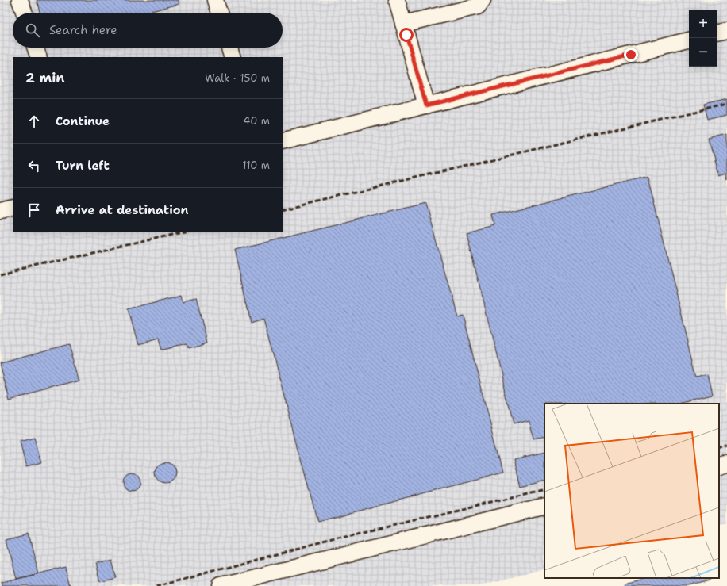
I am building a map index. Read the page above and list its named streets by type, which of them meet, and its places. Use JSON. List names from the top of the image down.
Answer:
{
  "page": {
    "map_buttons": ["+", "−"],
    "search": "Search here",
    "heading": ["2 min", "Walk · 150 m"],
    "list": [
      ["Continue", "40 m"],
      ["Turn left", "110 m"],
      "Arrive at destination"
    ]
  }
}
